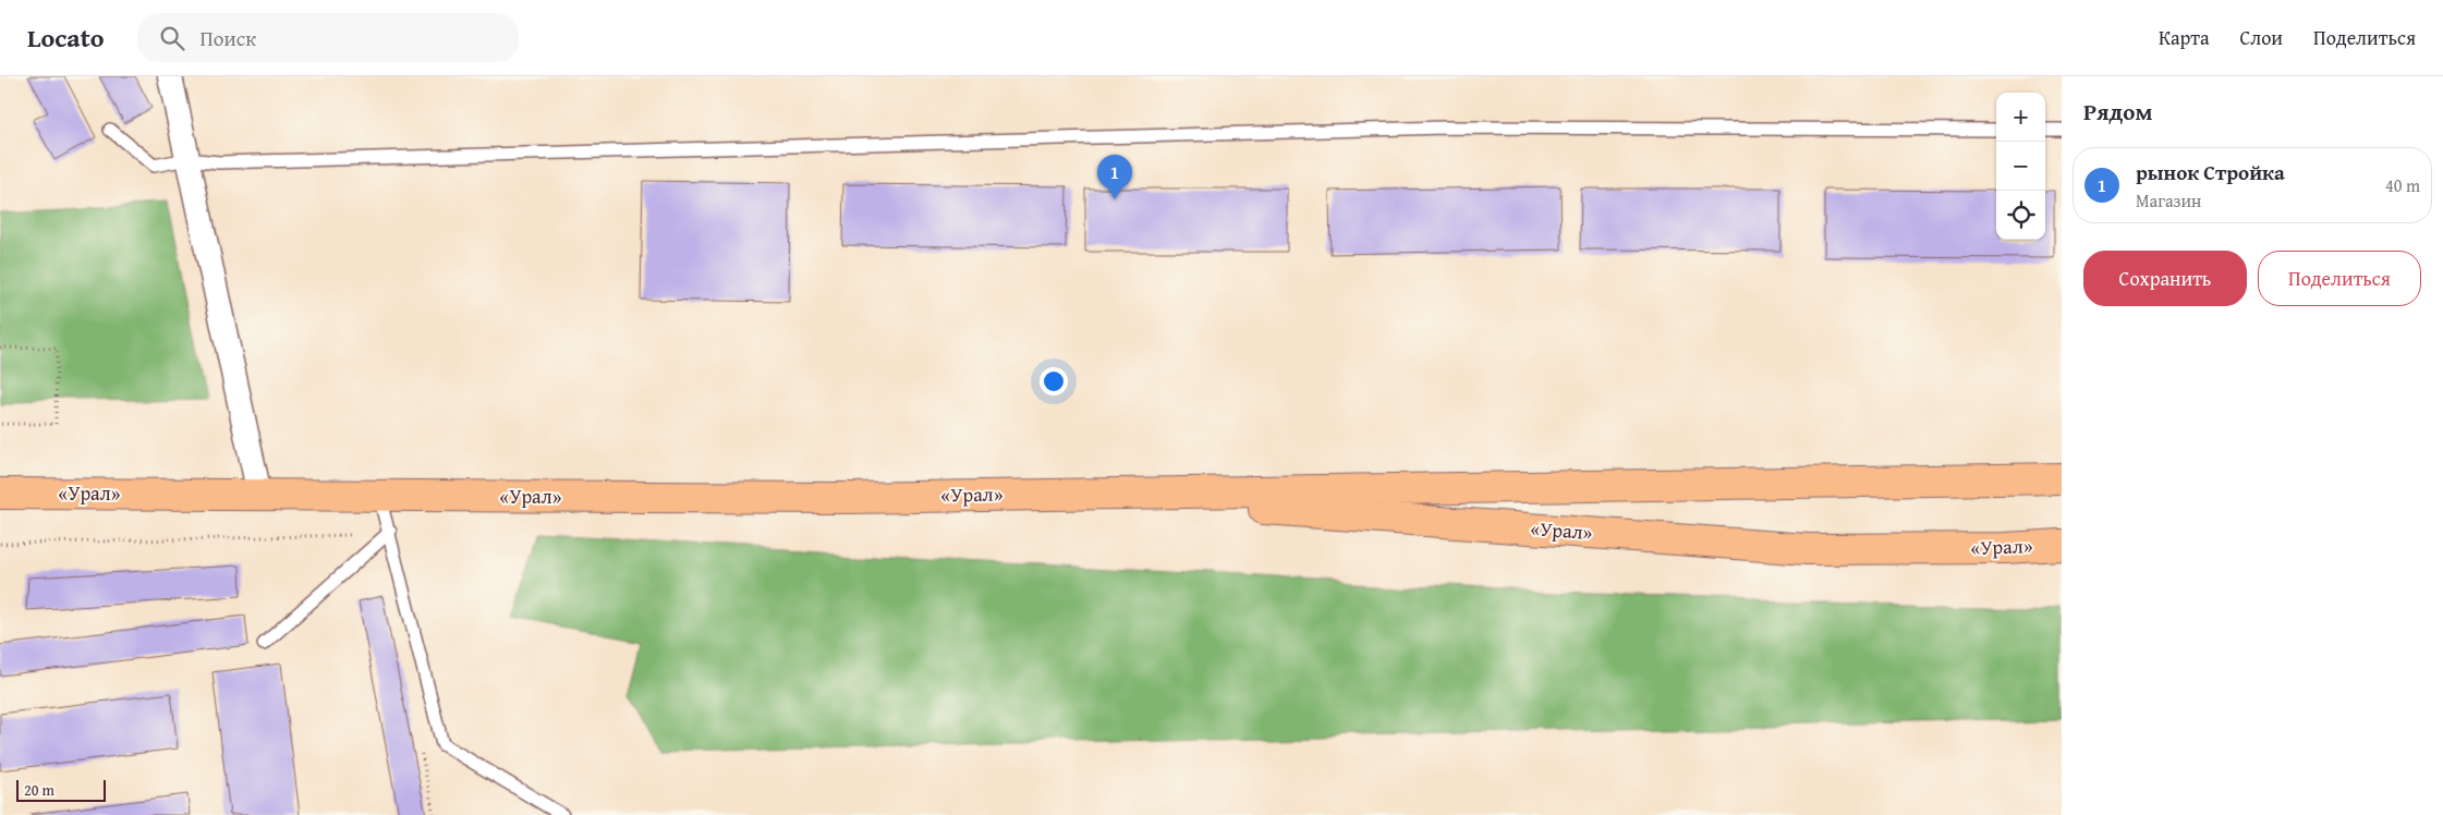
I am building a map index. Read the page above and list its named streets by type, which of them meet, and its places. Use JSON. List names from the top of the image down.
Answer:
{
  "streets": {
    "highway": ["«Урал»"]
  },
  "scale_bar": "20 m",
  "page": {
    "header": "Locato",
    "search": "Поиск",
    "nav": ["Карта", "Слои", "Поделиться"],
    "heading": "Рядом",
    "map_buttons": ["+", "−"],
    "list": [
      {
        "mark": "1",
        "name": "рынок Стройка",
        "note": "Магазин",
        "value": "40 m"
      }
    ],
    "pins": "1",
    "buttons": ["Сохранить", "Поделиться"],
    "scale": "20 m"
  }
}
